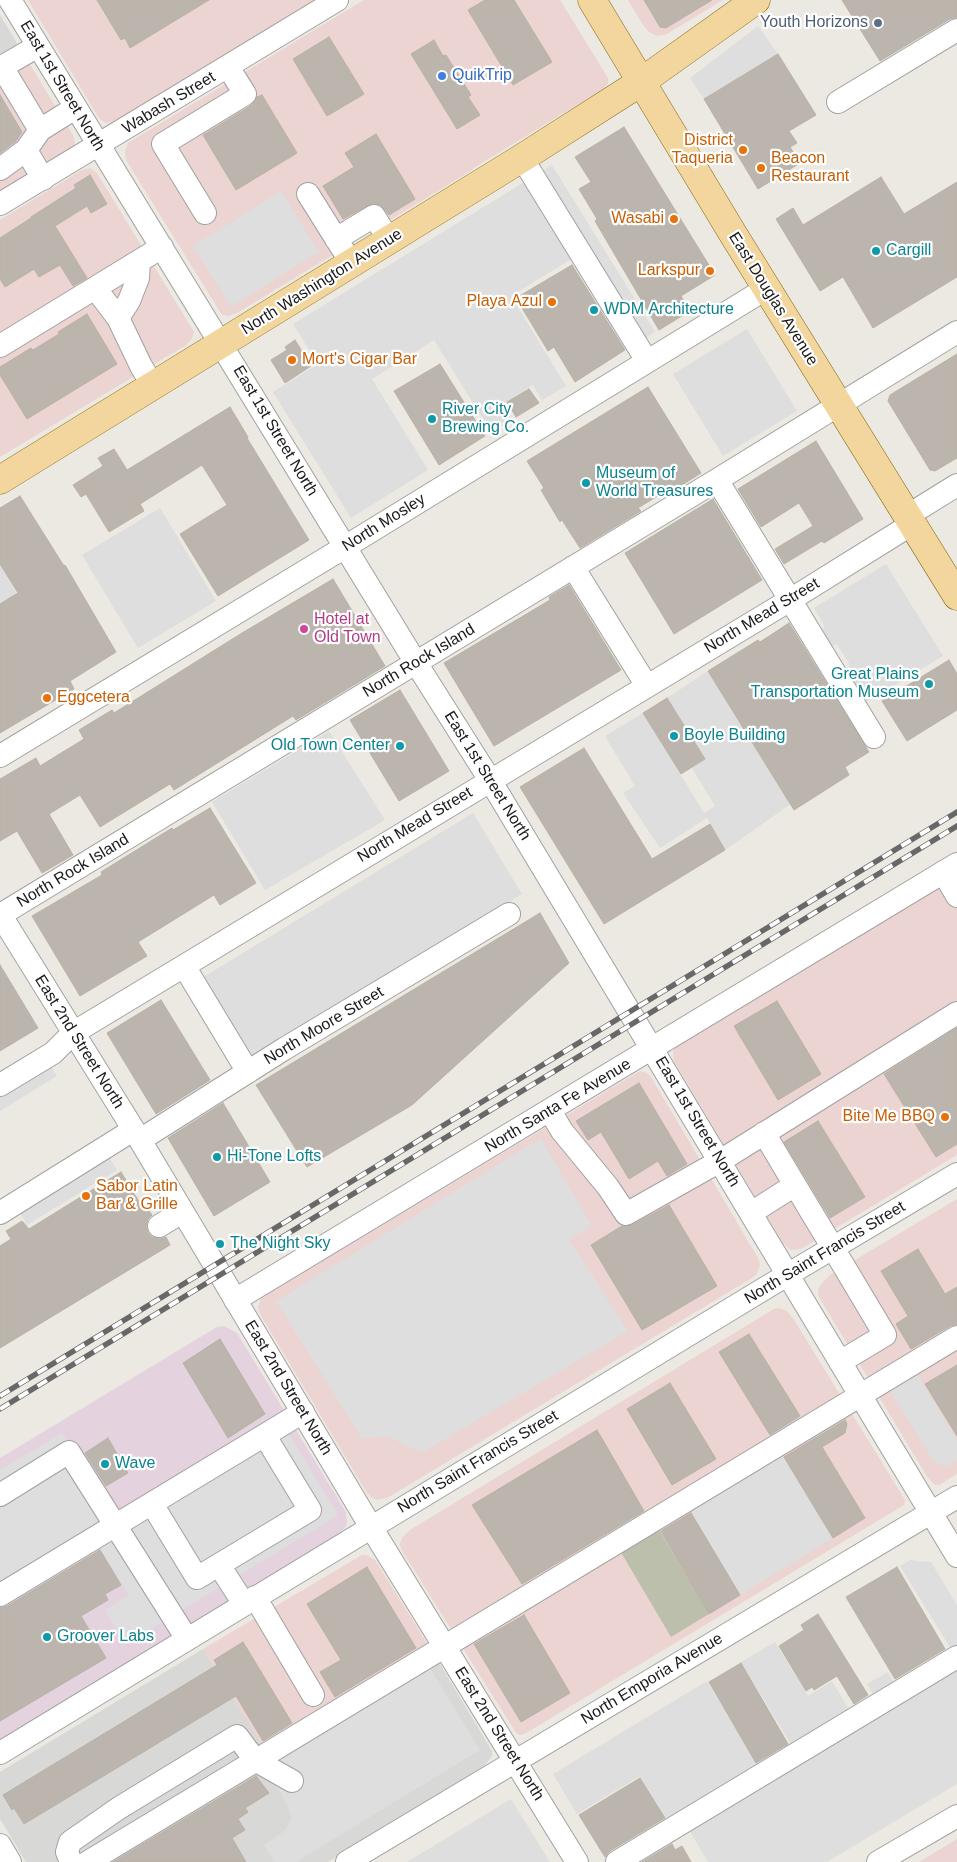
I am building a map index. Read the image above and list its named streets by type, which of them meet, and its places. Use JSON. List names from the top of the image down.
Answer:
{
  "streets": {
    "main road": ["North Washington Avenue", "East Douglas Avenue"],
    "street": [
      "East 1st Street North",
      "Wabash Street",
      "North Mosley",
      "North Mead Street",
      "North Rock Island",
      "North Moore Street",
      "East 2nd Street North",
      "North Santa Fe Avenue",
      "North Saint Francis Street",
      "North Emporia Avenue"
    ]
  },
  "crossings": [
    ["East 1st Street North", "Wabash Street"],
    ["East 1st Street North", "North Washington Avenue"],
    ["East 1st Street North", "North Mosley"],
    ["East 1st Street North", "North Mead Street"],
    ["East 1st Street North", "North Rock Island"],
    ["East 1st Street North", "North Santa Fe Avenue"],
    ["East 1st Street North", "North Saint Francis Street"],
    ["East 1st Street North", "North Emporia Avenue"],
    ["North Washington Avenue", "East Douglas Avenue"],
    ["East Douglas Avenue", "North Mosley"],
    ["East Douglas Avenue", "North Mead Street"],
    ["East Douglas Avenue", "North Rock Island"],
    ["North Mead Street", "East 2nd Street North"],
    ["North Rock Island", "East 2nd Street North"],
    ["North Moore Street", "East 2nd Street North"],
    ["East 2nd Street North", "North Santa Fe Avenue"],
    ["East 2nd Street North", "North Saint Francis Street"],
    ["East 2nd Street North", "North Emporia Avenue"]
  ],
  "places": [
    "Youth Horizons",
    "QuikTrip",
    "District Taqueria",
    "Beacon Restaurant",
    "Wasabi",
    "Cargill",
    "Larkspur",
    "Playa Azul",
    "WDM Architecture",
    "Mort's Cigar Bar",
    "River City Brewing Co.",
    "Museum of World Treasures",
    "Hotel at Old Town",
    "Great Plains Transportation Museum",
    "Eggcetera",
    "Boyle Building",
    "Old Town Center",
    "Bite Me BBQ",
    "Hi-Tone Lofts",
    "Sabor Latin Bar & Grille",
    "The Night Sky",
    "Wave",
    "Groover Labs"
  ]
}
